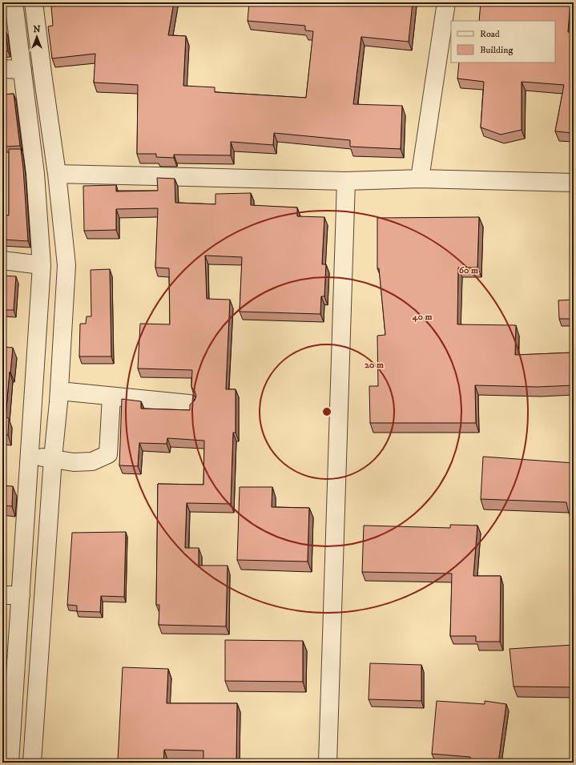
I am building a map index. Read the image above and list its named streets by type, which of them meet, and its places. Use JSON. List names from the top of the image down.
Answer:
{
  "legend": ["Road", "Building"],
  "north": "top",
  "rings": ["60 m", "40 m", "20 m"]
}
